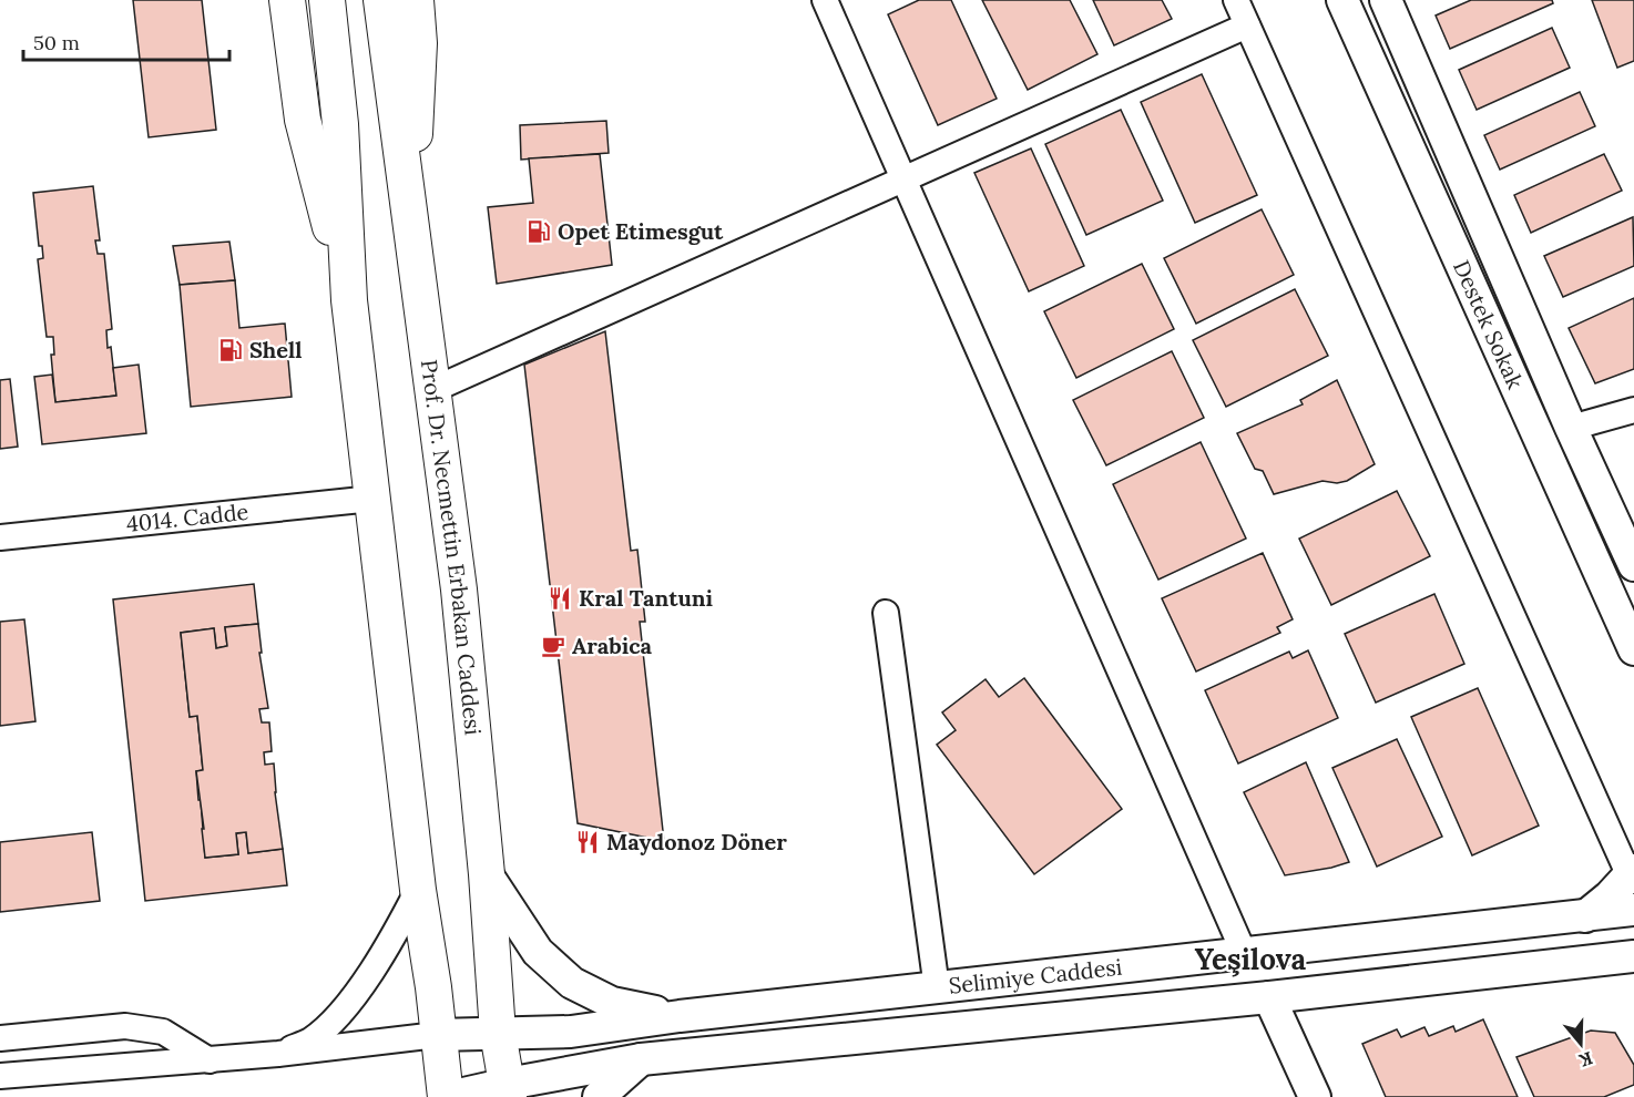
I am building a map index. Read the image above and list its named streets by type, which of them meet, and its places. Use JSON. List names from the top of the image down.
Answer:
{
  "streets": {
    "main road": ["Prof. Dr. Necmettin Erbakan Caddesi"],
    "street": ["Destek Sokak", "4014. Cadde", "Selimiye Caddesi"]
  },
  "crossings": [
    ["Prof. Dr. Necmettin Erbakan Caddesi", "Selimiye Caddesi"]
  ],
  "districts": ["Yeşilova"],
  "places": {
    "fuel station": ["Opet Etimesgut", "Shell"],
    "restaurant": ["Kral Tantuni", "Maydonoz Döner"],
    "cafe": ["Arabica"]
  },
  "scale_bar": "50 m",
  "north": "bottom"
}
